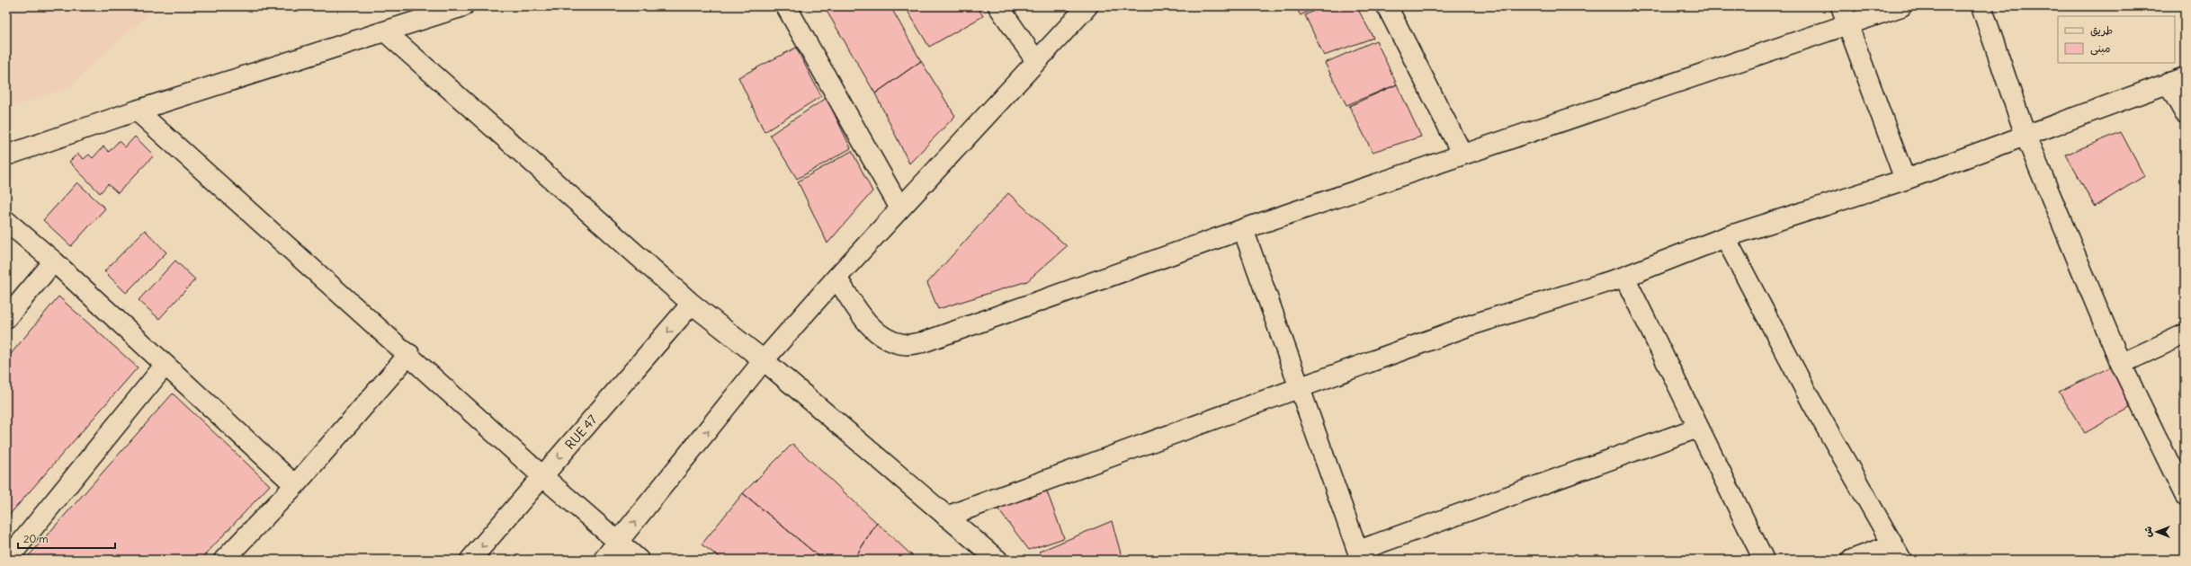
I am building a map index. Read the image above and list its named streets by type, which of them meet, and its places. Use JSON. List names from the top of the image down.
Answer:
{
  "streets": {
    "street": ["RUE 47"]
  },
  "legend": ["طريق", "مبنى"],
  "scale_bar": "20 m",
  "north": "left"
}
